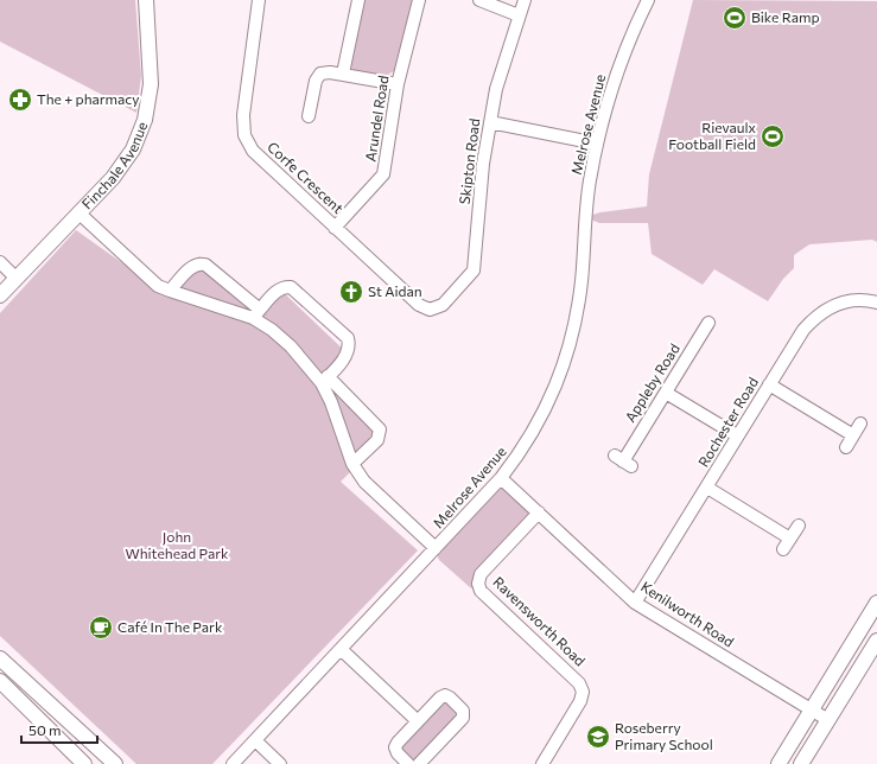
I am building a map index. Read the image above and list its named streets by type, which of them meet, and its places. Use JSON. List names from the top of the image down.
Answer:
{
  "streets": {
    "street": [
      "Arundel Road",
      "Melrose Avenue",
      "Skipton Road",
      "Finchale Avenue",
      "Corfe Crescent",
      "Appleby Road",
      "Rochester Road",
      "Kenilworth Road",
      "Ravensworth Road"
    ]
  },
  "crossings": [
    ["Arundel Road", "Corfe Crescent"],
    ["Melrose Avenue", "Kenilworth Road"],
    ["Skipton Road", "Corfe Crescent"],
    ["Rochester Road", "Kenilworth Road"],
    ["Kenilworth Road", "Ravensworth Road"]
  ],
  "parks": ["John Whitehead Park"],
  "places": {
    "sports": ["Bike Ramp", "Rievaulx Football Field"],
    "pharmacy": ["The + pharmacy"],
    "church": ["St Aidan"],
    "cafe": ["Café In The Park"],
    "school or university": ["Roseberry Primary School"]
  },
  "scale_bar": "50 m"
}
